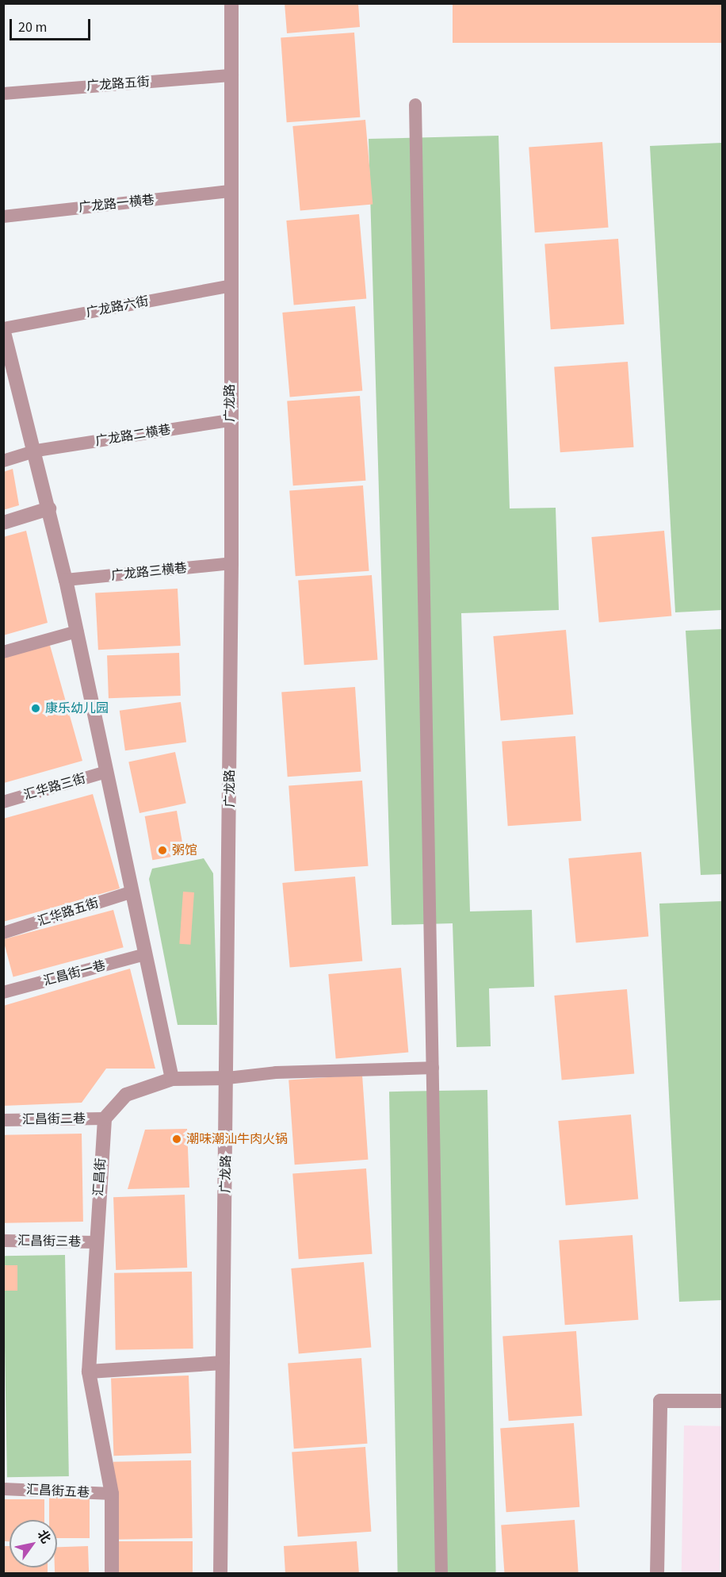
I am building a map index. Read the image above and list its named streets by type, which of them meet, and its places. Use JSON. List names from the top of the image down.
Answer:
{
  "streets": {
    "street": ["广龙路", "汇昌街"],
    "lane": [
      "广龙路五街",
      "广龙路一横巷",
      "广龙路六街",
      "广龙路二横巷",
      "广龙路三横巷",
      "汇华路三街",
      "汇华路五街",
      "汇昌街一巷",
      "汇昌街二巷",
      "汇昌街三巷",
      "汇昌街五巷"
    ]
  },
  "crossings": [
    ["广龙路五街", "广龙路"],
    ["广龙路一横巷", "广龙路"],
    ["广龙路六街", "广龙路"],
    ["广龙路", "广龙路二横巷"],
    ["广龙路", "广龙路三横巷"],
    ["汇昌街二巷", "汇昌街"],
    ["汇昌街", "汇昌街三巷"],
    ["汇昌街", "汇昌街五巷"]
  ],
  "places": ["康乐幼儿园", "粥馆", "潮味潮汕牛肉火锅"],
  "scale_bar": "20 m",
  "north": "top right"
}
